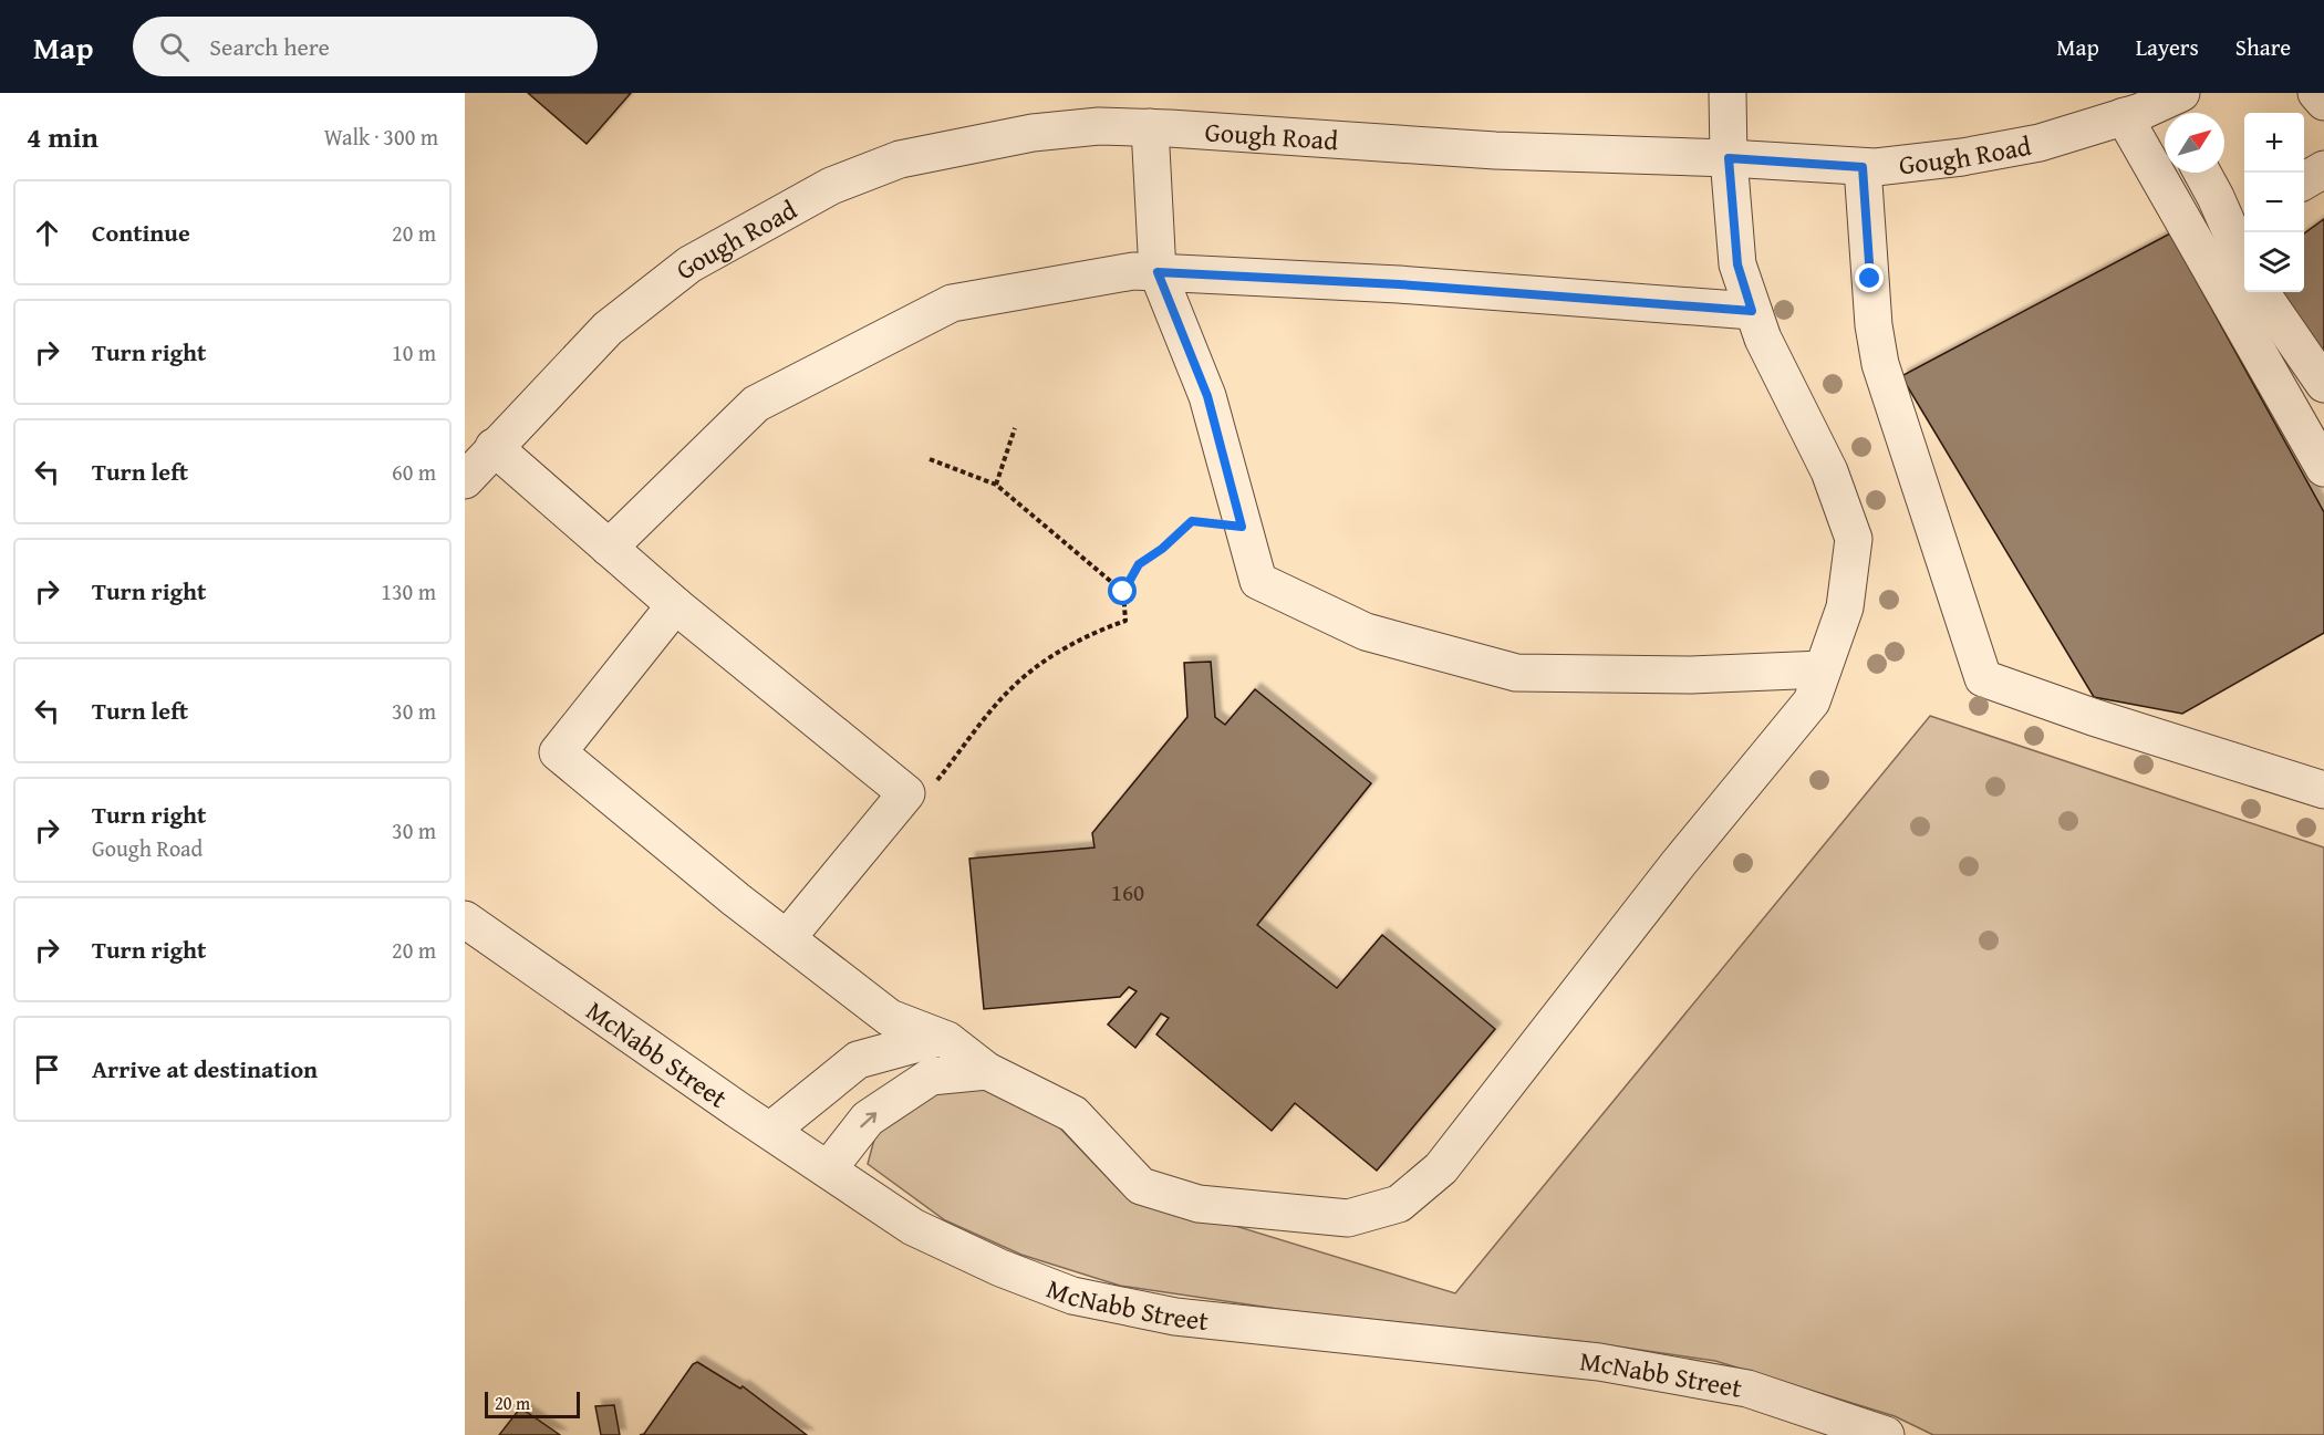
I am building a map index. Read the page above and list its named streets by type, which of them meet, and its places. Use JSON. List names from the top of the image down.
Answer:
{
  "streets": {
    "street": ["Gough Road", "McNabb Street"]
  },
  "house_numbers": ["160"],
  "scale_bar": "20 m",
  "north": "top right",
  "page": {
    "header": "Map",
    "search": "Search here",
    "nav": ["Map", "Layers", "Share"],
    "heading": ["4 min", "Walk · 300 m"],
    "map_buttons": ["+", "−"],
    "list": [
      ["Continue", "20 m"],
      ["Turn right", "10 m"],
      ["Turn left", "60 m"],
      ["Turn right", "130 m"],
      ["Turn left", "30 m"],
      ["Turn right", "Gough Road", "30 m"],
      ["Turn right", "20 m"],
      "Arrive at destination"
    ],
    "scale": "20 m"
  }
}
